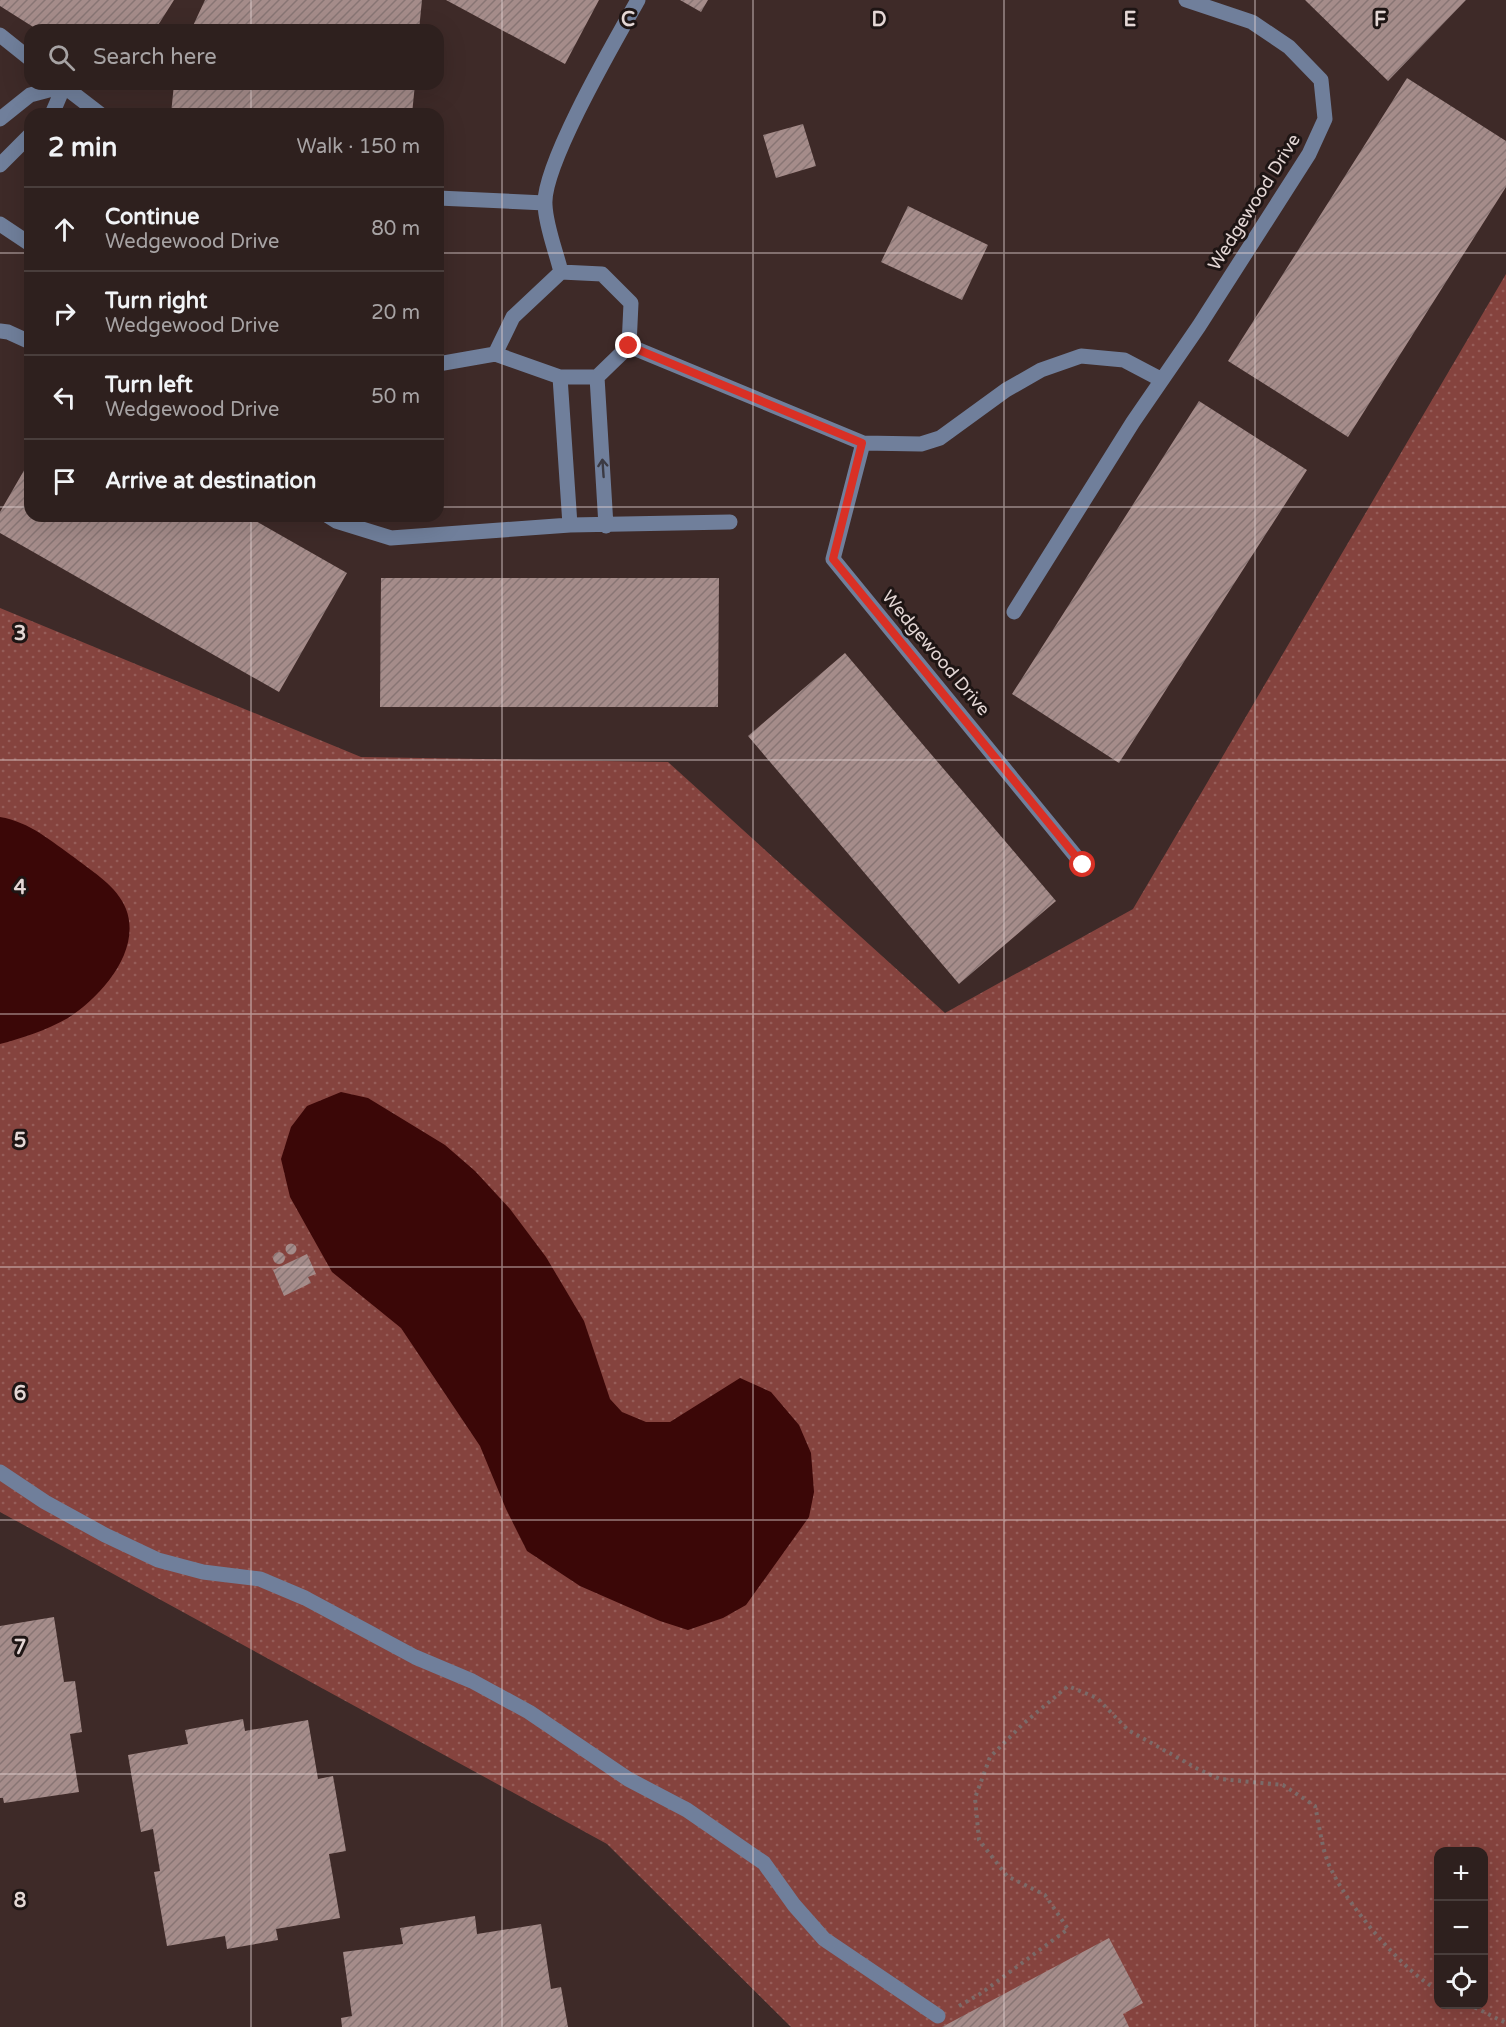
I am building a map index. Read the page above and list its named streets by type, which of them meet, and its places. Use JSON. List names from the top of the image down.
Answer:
{
  "streets": {
    "street": ["Wedgewood Drive"]
  },
  "page": {
    "search": "Search here",
    "heading": ["2 min", "Walk · 150 m"],
    "list": [
      ["Continue", "Wedgewood Drive", "80 m"],
      ["Turn right", "Wedgewood Drive", "20 m"],
      ["Turn left", "Wedgewood Drive", "50 m"],
      "Arrive at destination"
    ],
    "map_buttons": ["+", "−"]
  },
  "grid": {
    "columns": [
      "C",
      "D",
      "E",
      "F"
    ],
    "rows": [
      "3",
      "4",
      "5",
      "6",
      "7",
      "8"
    ]
  }
}
